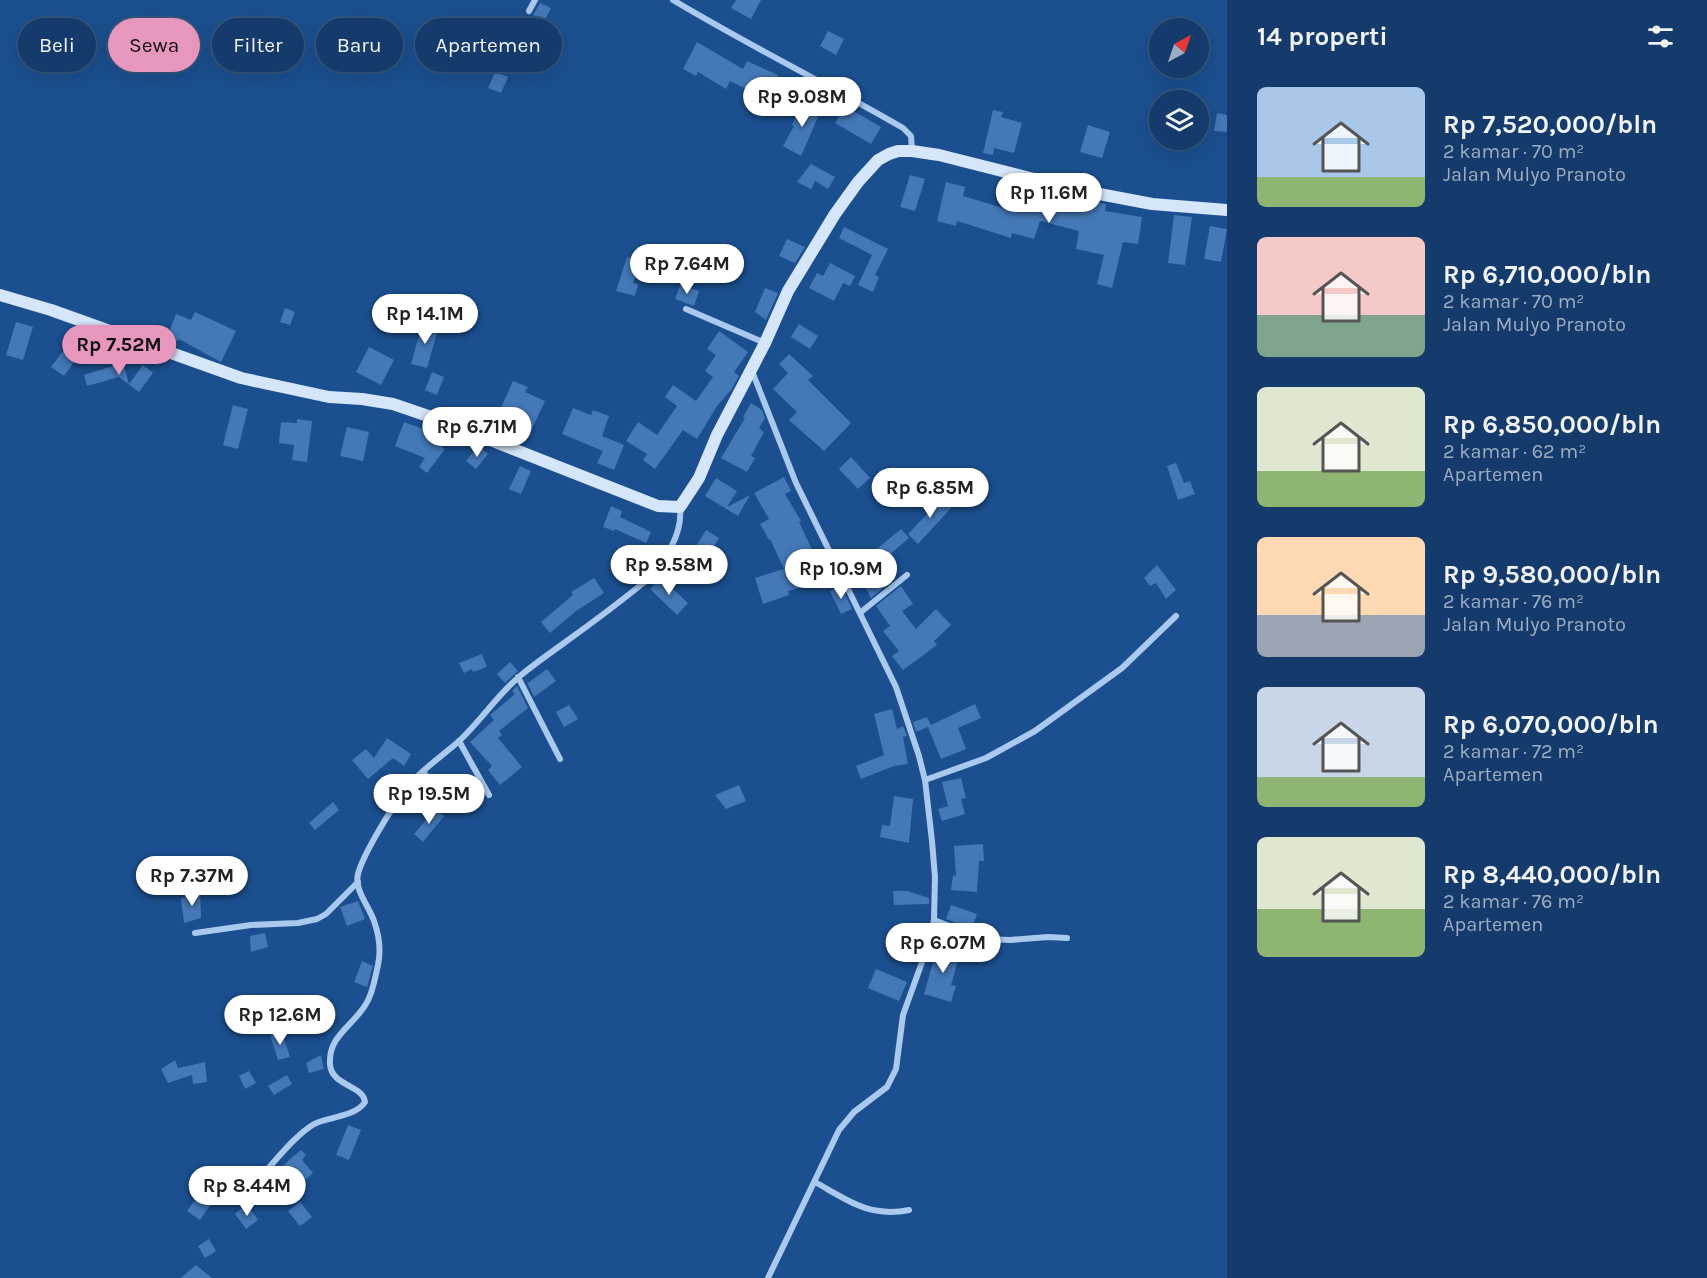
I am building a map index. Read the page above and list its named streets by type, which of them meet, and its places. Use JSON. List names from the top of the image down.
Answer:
{
  "north": "top right",
  "page": {
    "heading": "14 properti",
    "chip": [
      "Beli",
      "Sewa",
      "Filter",
      "Baru",
      "Apartemen"
    ],
    "list": [
      {
        "name": "Rp 7,520,000/bln",
        "note": "2 kamar · 70 m² · Jalan Mulyo Pranoto"
      },
      {
        "name": "Rp 6,710,000/bln",
        "note": "2 kamar · 70 m² · Jalan Mulyo Pranoto"
      },
      {
        "name": "Rp 6,850,000/bln",
        "note": "2 kamar · 62 m² · Apartemen"
      },
      {
        "name": "Rp 9,580,000/bln",
        "note": "2 kamar · 76 m² · Jalan Mulyo Pranoto"
      },
      {
        "name": "Rp 6,070,000/bln",
        "note": "2 kamar · 72 m² · Apartemen"
      },
      {
        "name": "Rp 8,440,000/bln",
        "note": "2 kamar · 76 m² · Apartemen"
      }
    ],
    "price": [
      "Rp 9.08M",
      "Rp 11.6M",
      "Rp 7.64M",
      "Rp 14.1M",
      "Rp 7.52M",
      "Rp 6.71M",
      "Rp 6.85M",
      "Rp 9.58M",
      "Rp 10.9M",
      "Rp 19.5M",
      "Rp 7.37M",
      "Rp 6.07M",
      "Rp 12.6M",
      "Rp 8.44M"
    ]
  }
}
